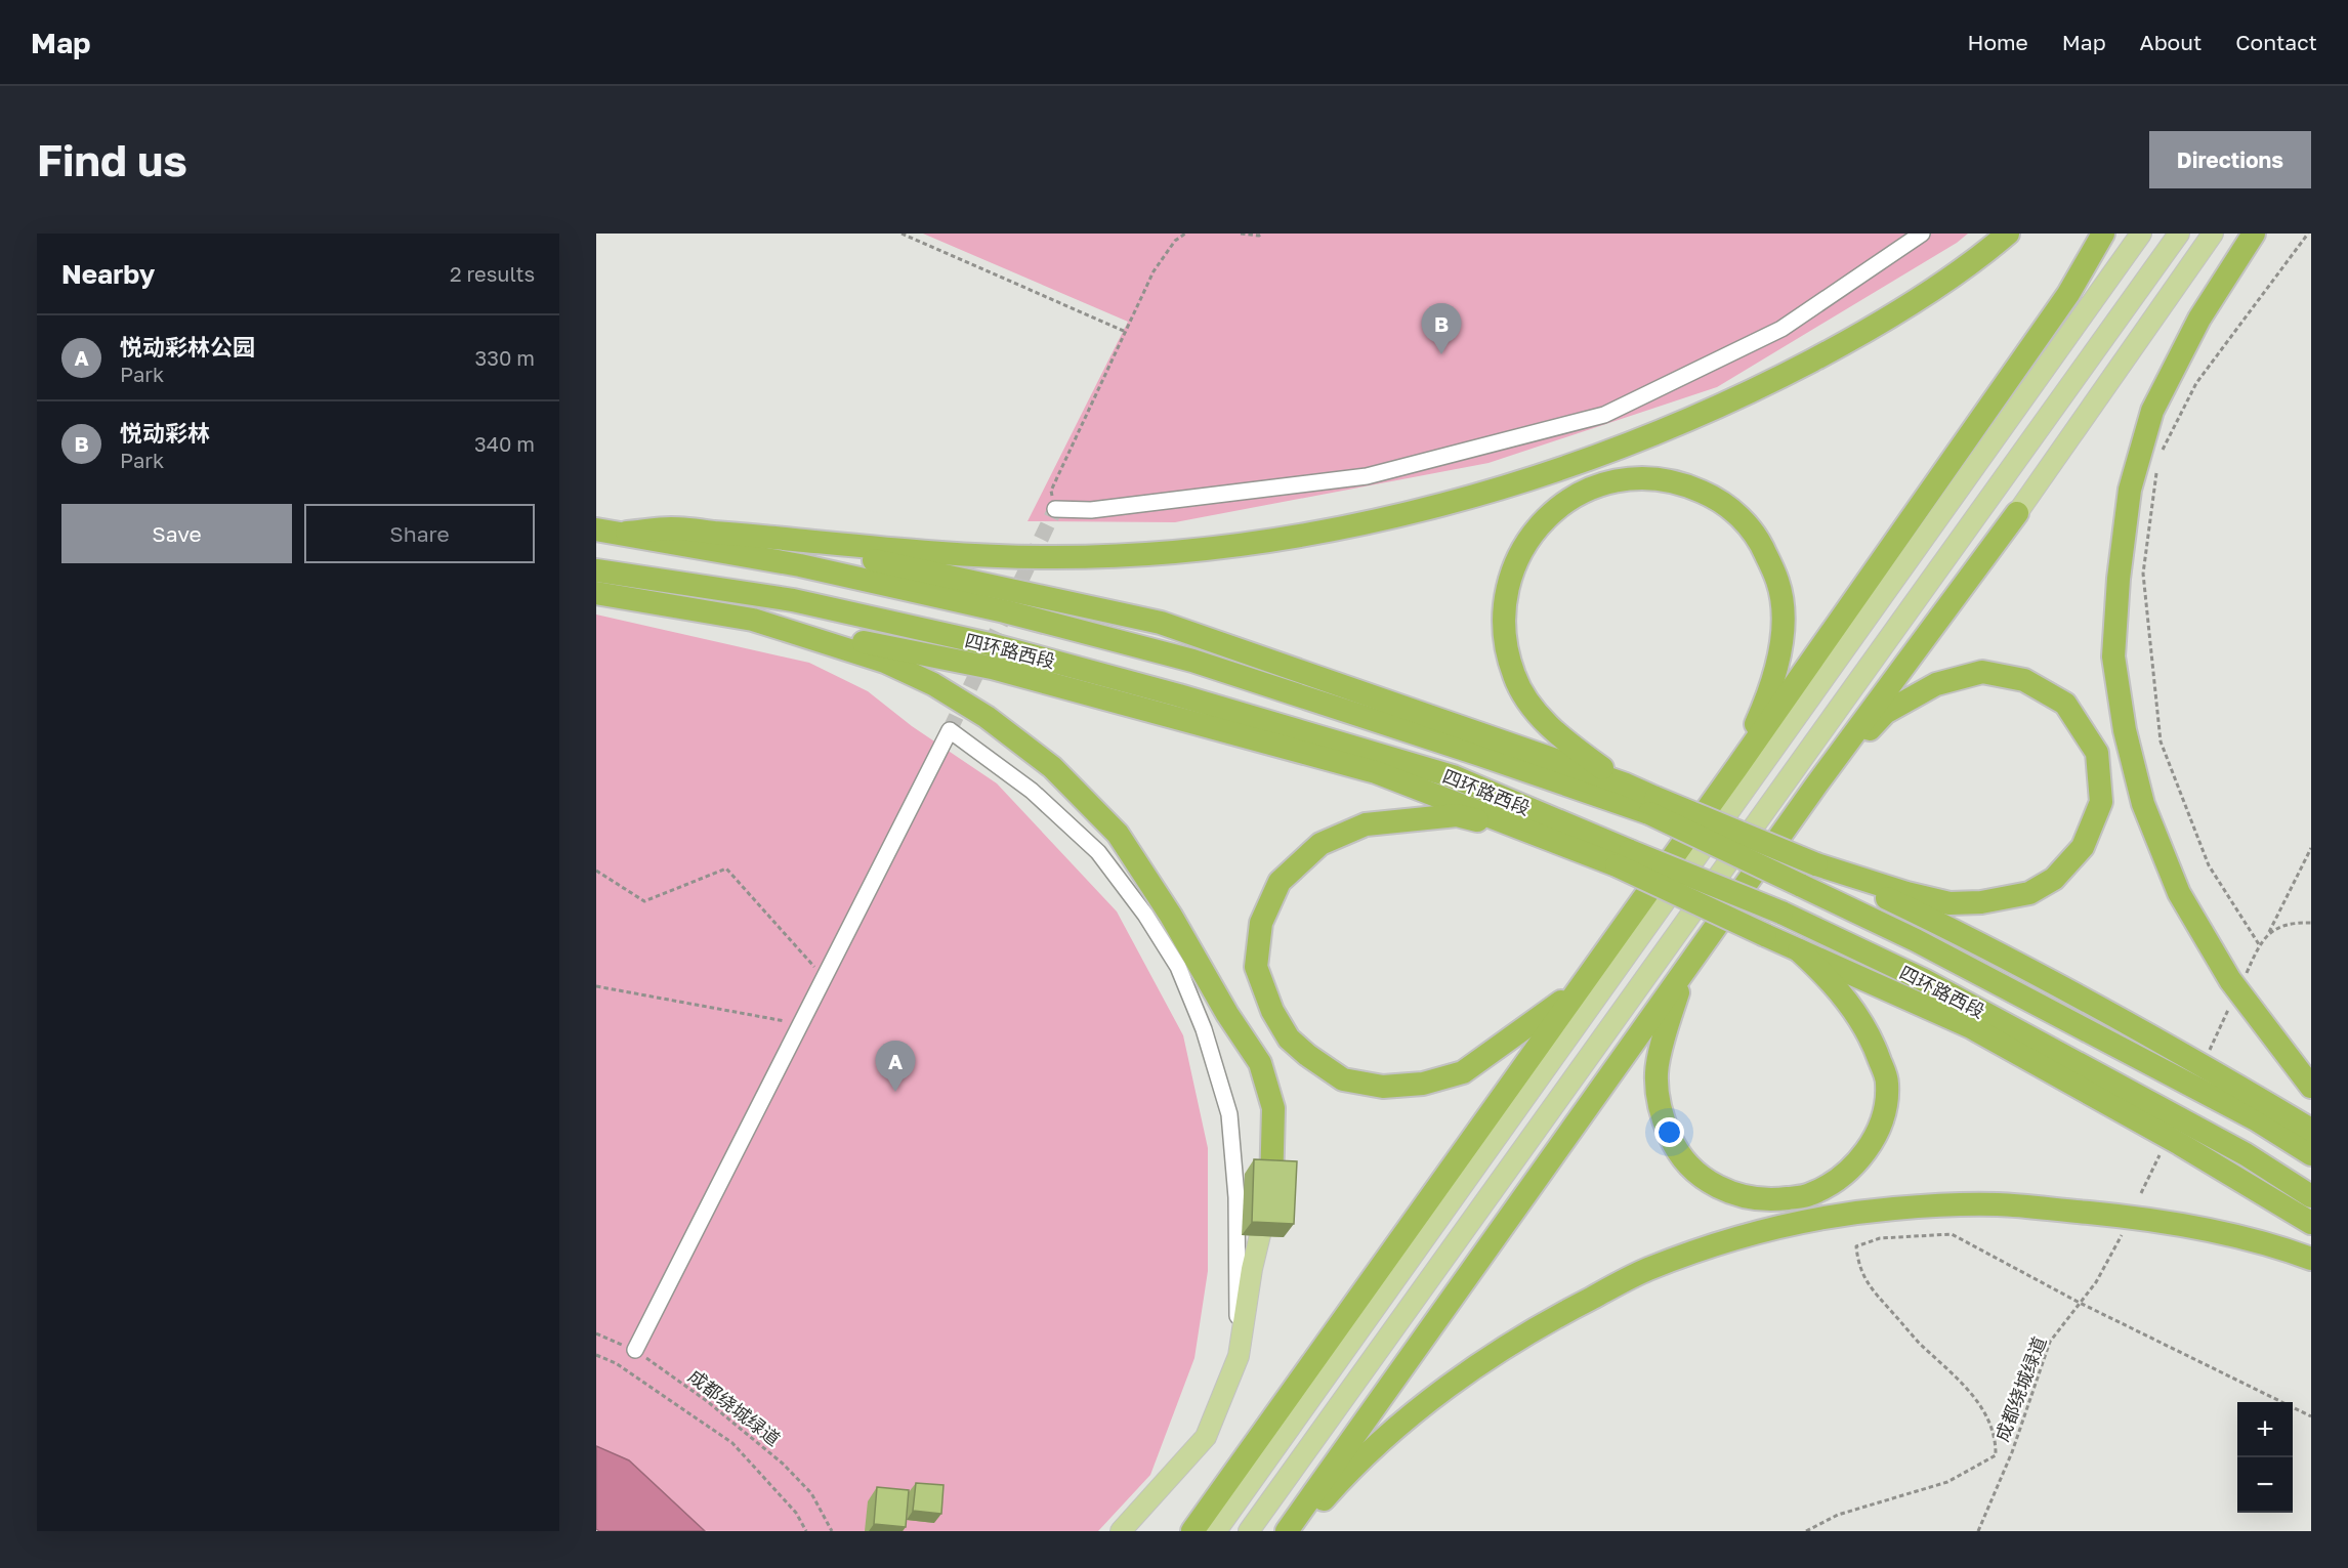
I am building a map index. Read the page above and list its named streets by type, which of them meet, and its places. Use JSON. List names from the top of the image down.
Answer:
{
  "streets": {
    "highway": ["四环路西段"],
    "path": ["成都绕城绿道"]
  },
  "page": {
    "header": "Map",
    "nav": [
      "Home",
      "Map",
      "About",
      "Contact"
    ],
    "buttons": [
      "Directions",
      ["Save", "Share"]
    ],
    "title": "Find us",
    "heading": ["Nearby", "2 results"],
    "pins": ["B", "A"],
    "list": [
      {
        "mark": "A",
        "name": "悦动彩林公园",
        "note": "Park",
        "value": "330 m"
      },
      {
        "mark": "B",
        "name": "悦动彩林",
        "note": "Park",
        "value": "340 m"
      }
    ],
    "map_buttons": ["+", "−"]
  }
}
